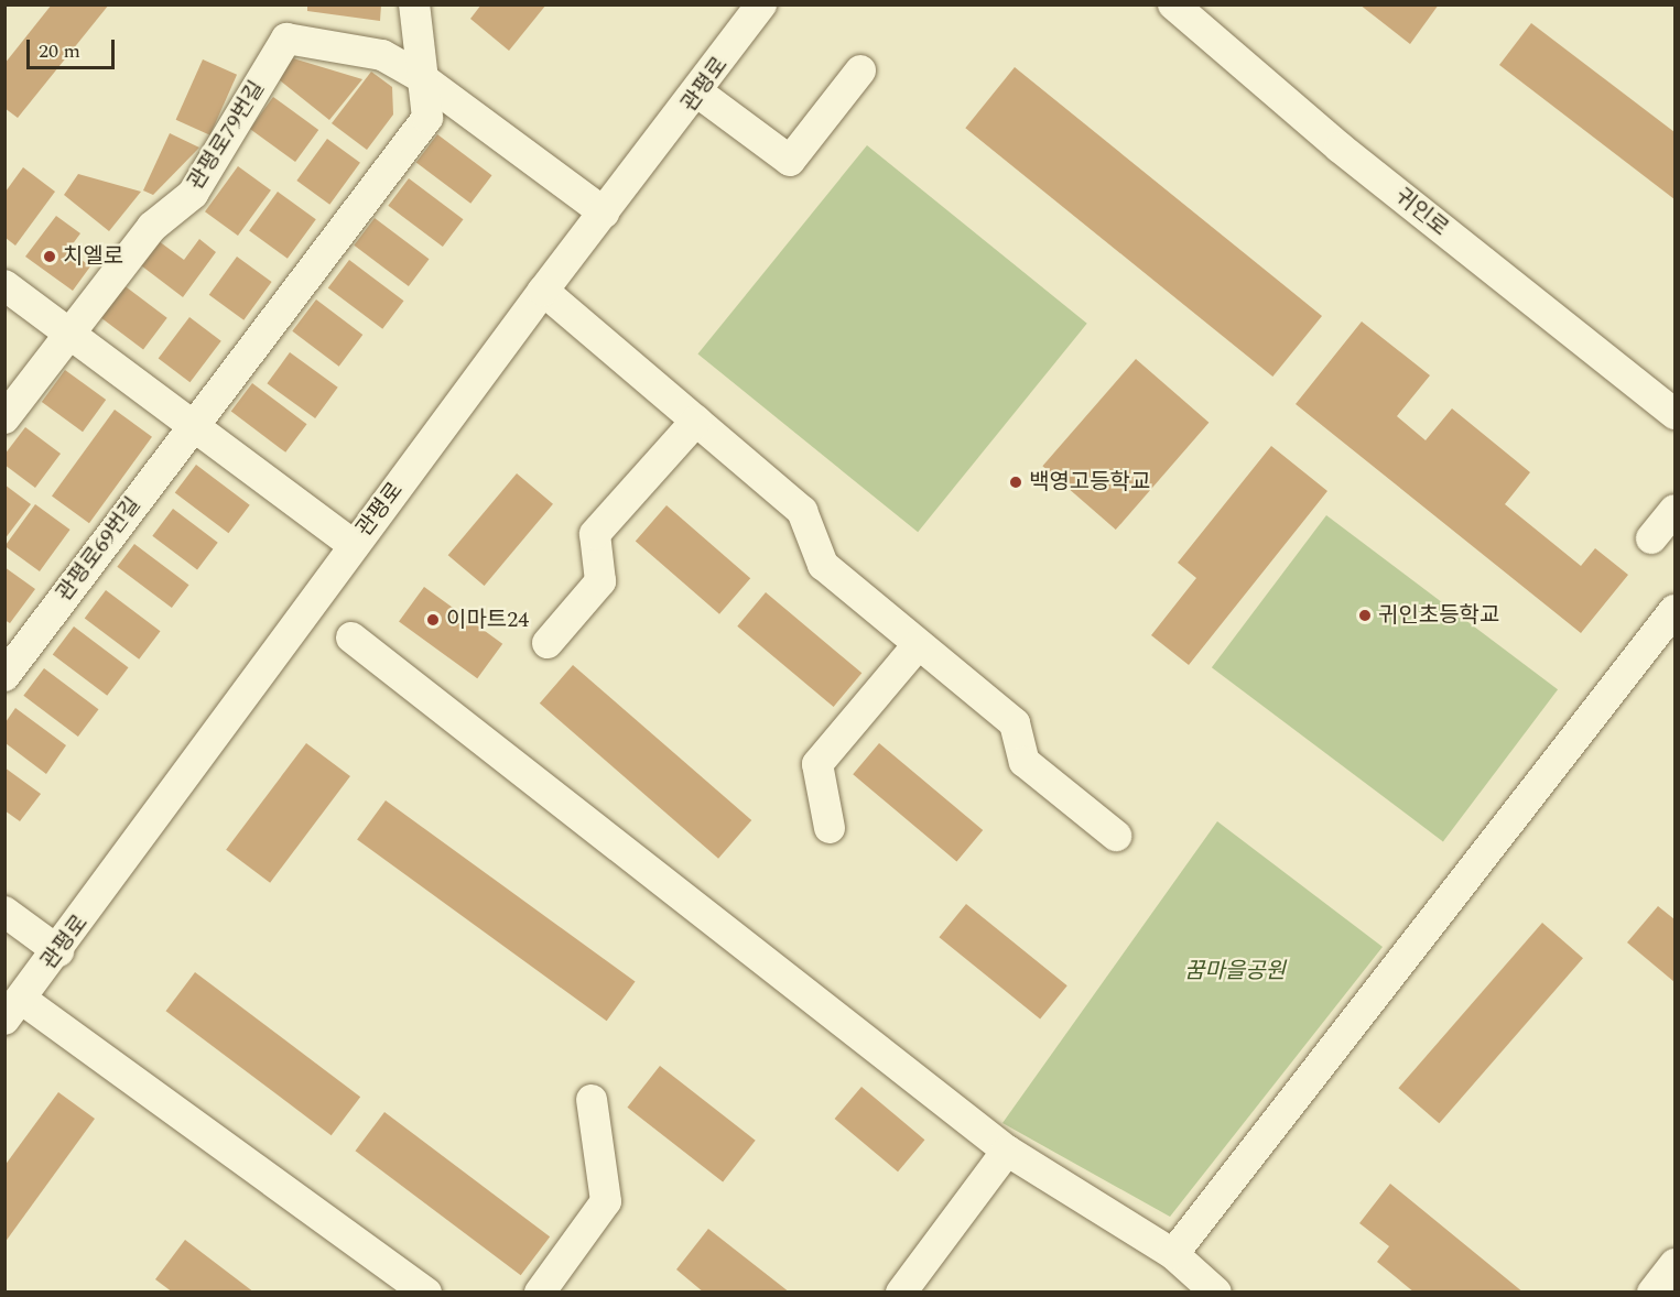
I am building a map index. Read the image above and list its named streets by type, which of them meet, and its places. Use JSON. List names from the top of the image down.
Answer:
{
  "streets": {
    "street": [
      "관평로",
      "관평로79번길",
      "귀인로",
      "관평로69번길"
    ]
  },
  "parks": ["꿈마을공원"],
  "places": [
    "치엘로",
    "백영고등학교",
    "귀인초등학교",
    "이마트24"
  ],
  "scale_bar": "20 m"
}
